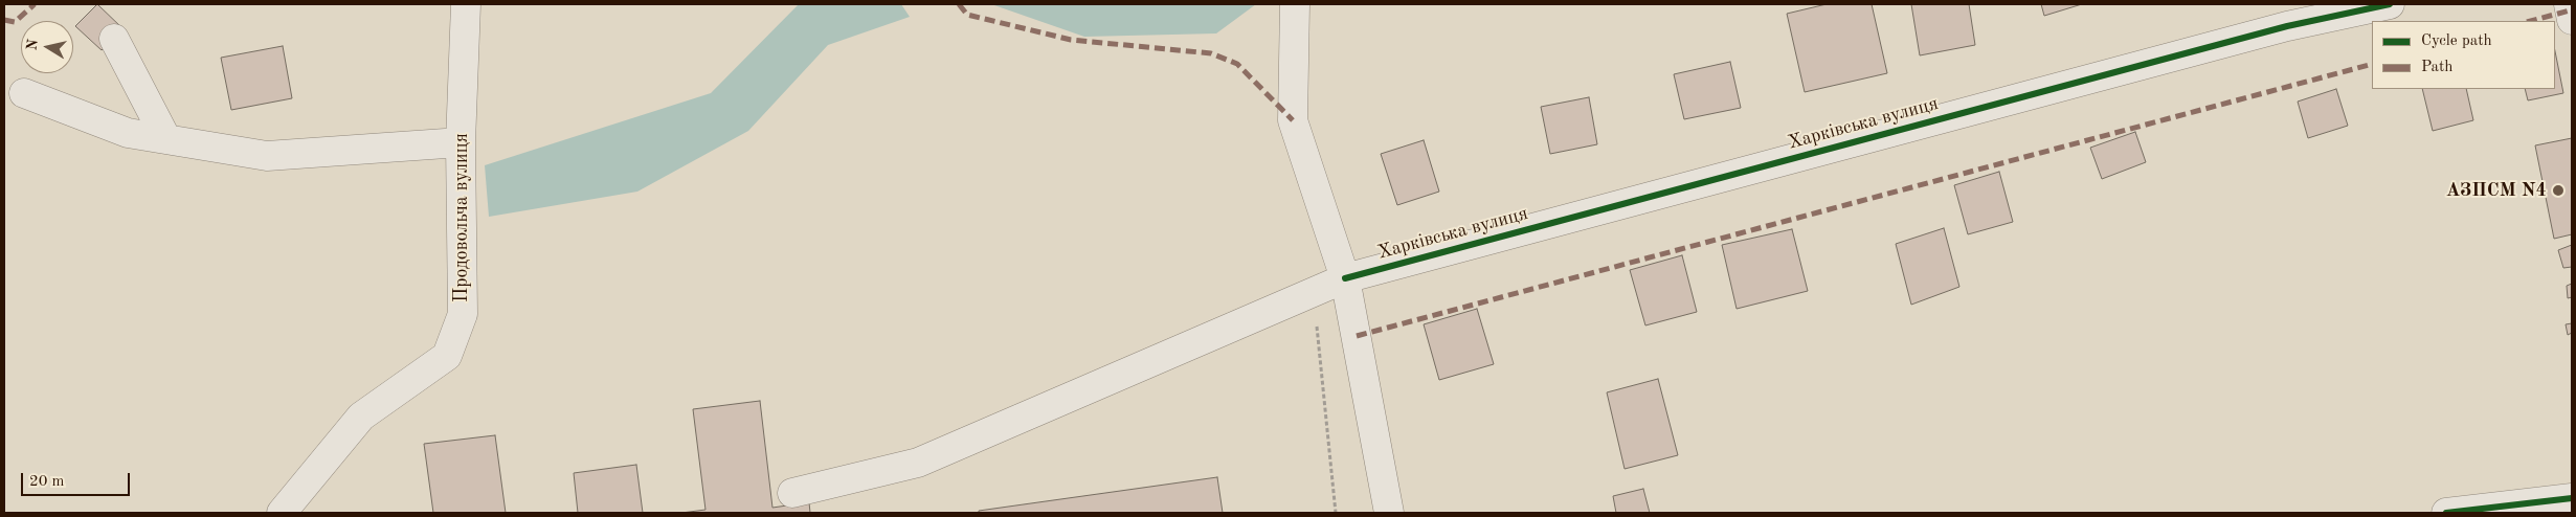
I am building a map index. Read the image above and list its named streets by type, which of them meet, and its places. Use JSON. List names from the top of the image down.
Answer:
{
  "streets": {
    "street": ["Харківська вулиця", "Продовольча вулиця"]
  },
  "places": ["АЗПСМ N4"],
  "legend": ["Cycle path", "Path"],
  "scale_bar": "20 m",
  "north": "left"
}
